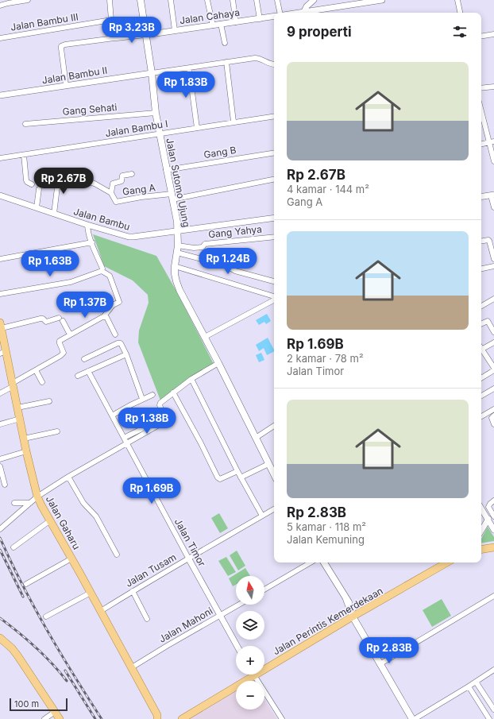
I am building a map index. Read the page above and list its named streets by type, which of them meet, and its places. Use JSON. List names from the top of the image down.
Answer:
{
  "streets": {
    "main road": ["Jalan Sutomo Ujung", "Jalan Gaharu", "Jalan Perintis Kemerdekaan"],
    "street": [
      "Jalan Cahaya",
      "Jalan Bambu III",
      "Jalan Bambu II",
      "Gang Sehati",
      "Jalan Bambu I",
      "Gang B",
      "Gang A",
      "Jalan Bambu",
      "Gang Yahya",
      "Jalan Timor",
      "Jalan Tusam",
      "Jalan Mahoni"
    ]
  },
  "crossings": [
    ["Jalan Cahaya", "Jalan Sutomo Ujung"],
    ["Jalan Bambu II", "Jalan Sutomo Ujung"],
    ["Gang Sehati", "Jalan Sutomo Ujung"],
    ["Jalan Bambu I", "Jalan Sutomo Ujung"],
    ["Gang B", "Jalan Sutomo Ujung"],
    ["Jalan Sutomo Ujung", "Gang A"],
    ["Jalan Sutomo Ujung", "Jalan Bambu"],
    ["Jalan Sutomo Ujung", "Gang Yahya"],
    ["Gang A", "Jalan Bambu"],
    ["Jalan Gaharu", "Jalan Tusam"],
    ["Jalan Gaharu", "Jalan Mahoni"],
    ["Jalan Timor", "Jalan Tusam"],
    ["Jalan Timor", "Jalan Mahoni"]
  ],
  "scale_bar": "100 m",
  "north": "top",
  "page": {
    "heading": "9 properti",
    "price": [
      "Rp 3.23B",
      "Rp 1.83B",
      "Rp 2.67B",
      "Rp 1.24B",
      "Rp 1.63B",
      "Rp 1.37B",
      "Rp 1.38B",
      "Rp 1.69B",
      "Rp 2.83B"
    ],
    "list": [
      {
        "name": "Rp 2.67B",
        "note": "4 kamar · 144 m² · Gang A"
      },
      {
        "name": "Rp 1.69B",
        "note": "2 kamar · 78 m² · Jalan Timor"
      },
      {
        "name": "Rp 2.83B",
        "note": "5 kamar · 118 m² · Jalan Kemuning"
      }
    ],
    "map_buttons": ["+", "−"],
    "scale": "100 m"
  }
}
